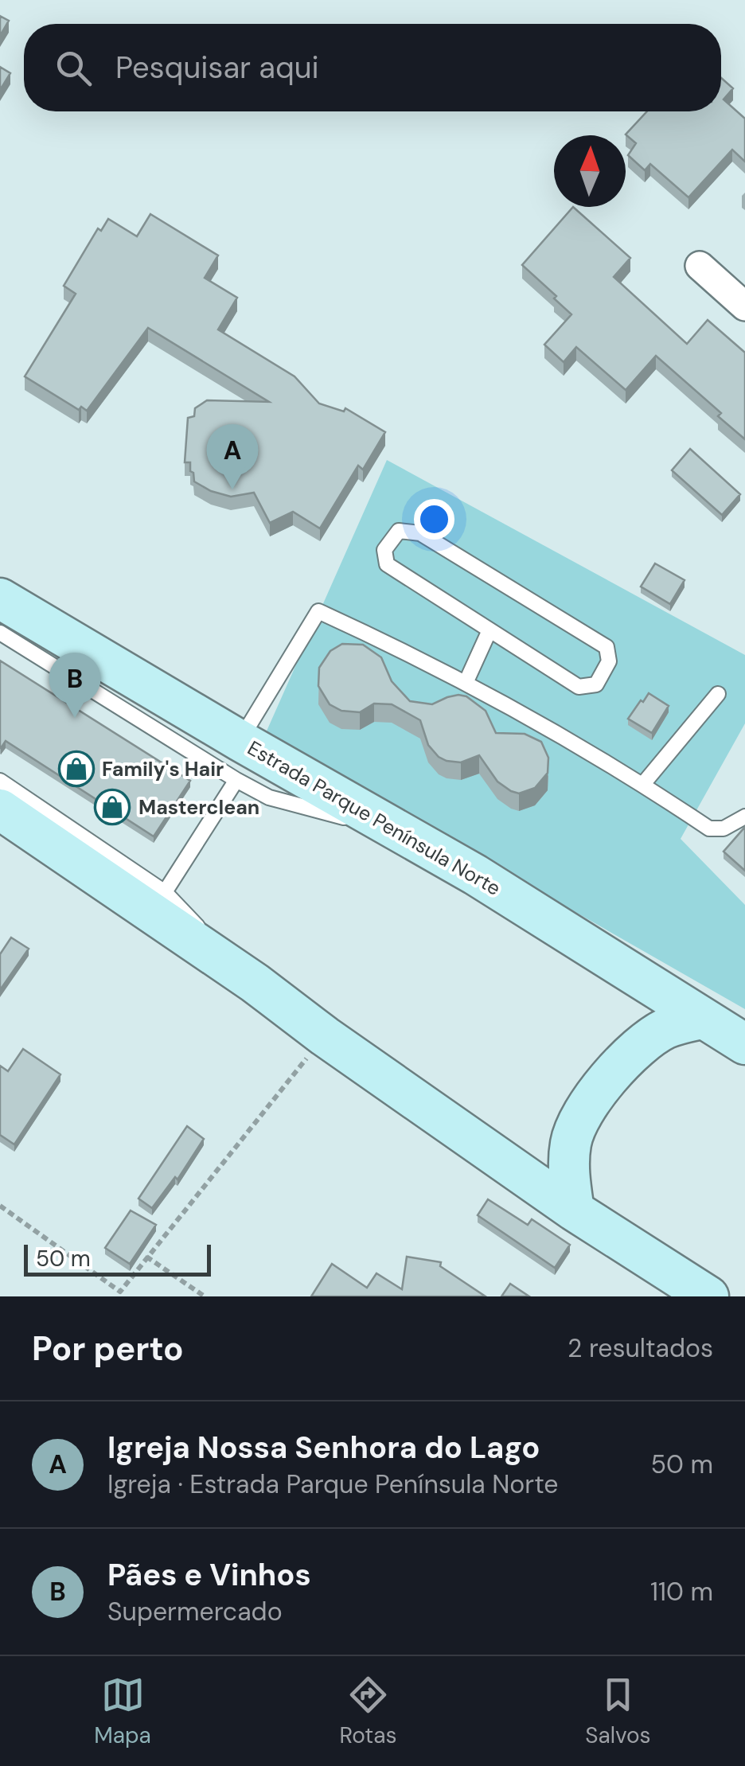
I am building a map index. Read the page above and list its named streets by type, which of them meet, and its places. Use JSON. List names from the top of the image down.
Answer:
{
  "streets": {
    "main road": ["Estrada Parque Península Norte"]
  },
  "places": {
    "shop": ["Family's Hair", "Masterclean"]
  },
  "scale_bar": "50 m",
  "north": "top",
  "page": {
    "search": "Pesquisar aqui",
    "pins": ["A", "B"],
    "scale": "50 m",
    "heading": ["Por perto", "2 resultados"],
    "list": [
      {
        "mark": "A",
        "name": "Igreja Nossa Senhora do Lago",
        "note": "Igreja · Estrada Parque Península Norte",
        "value": "50 m"
      },
      {
        "mark": "B",
        "name": "Pães e Vinhos",
        "note": "Supermercado",
        "value": "110 m"
      }
    ],
    "nav": ["Mapa", "Rotas", "Salvos"]
  }
}
